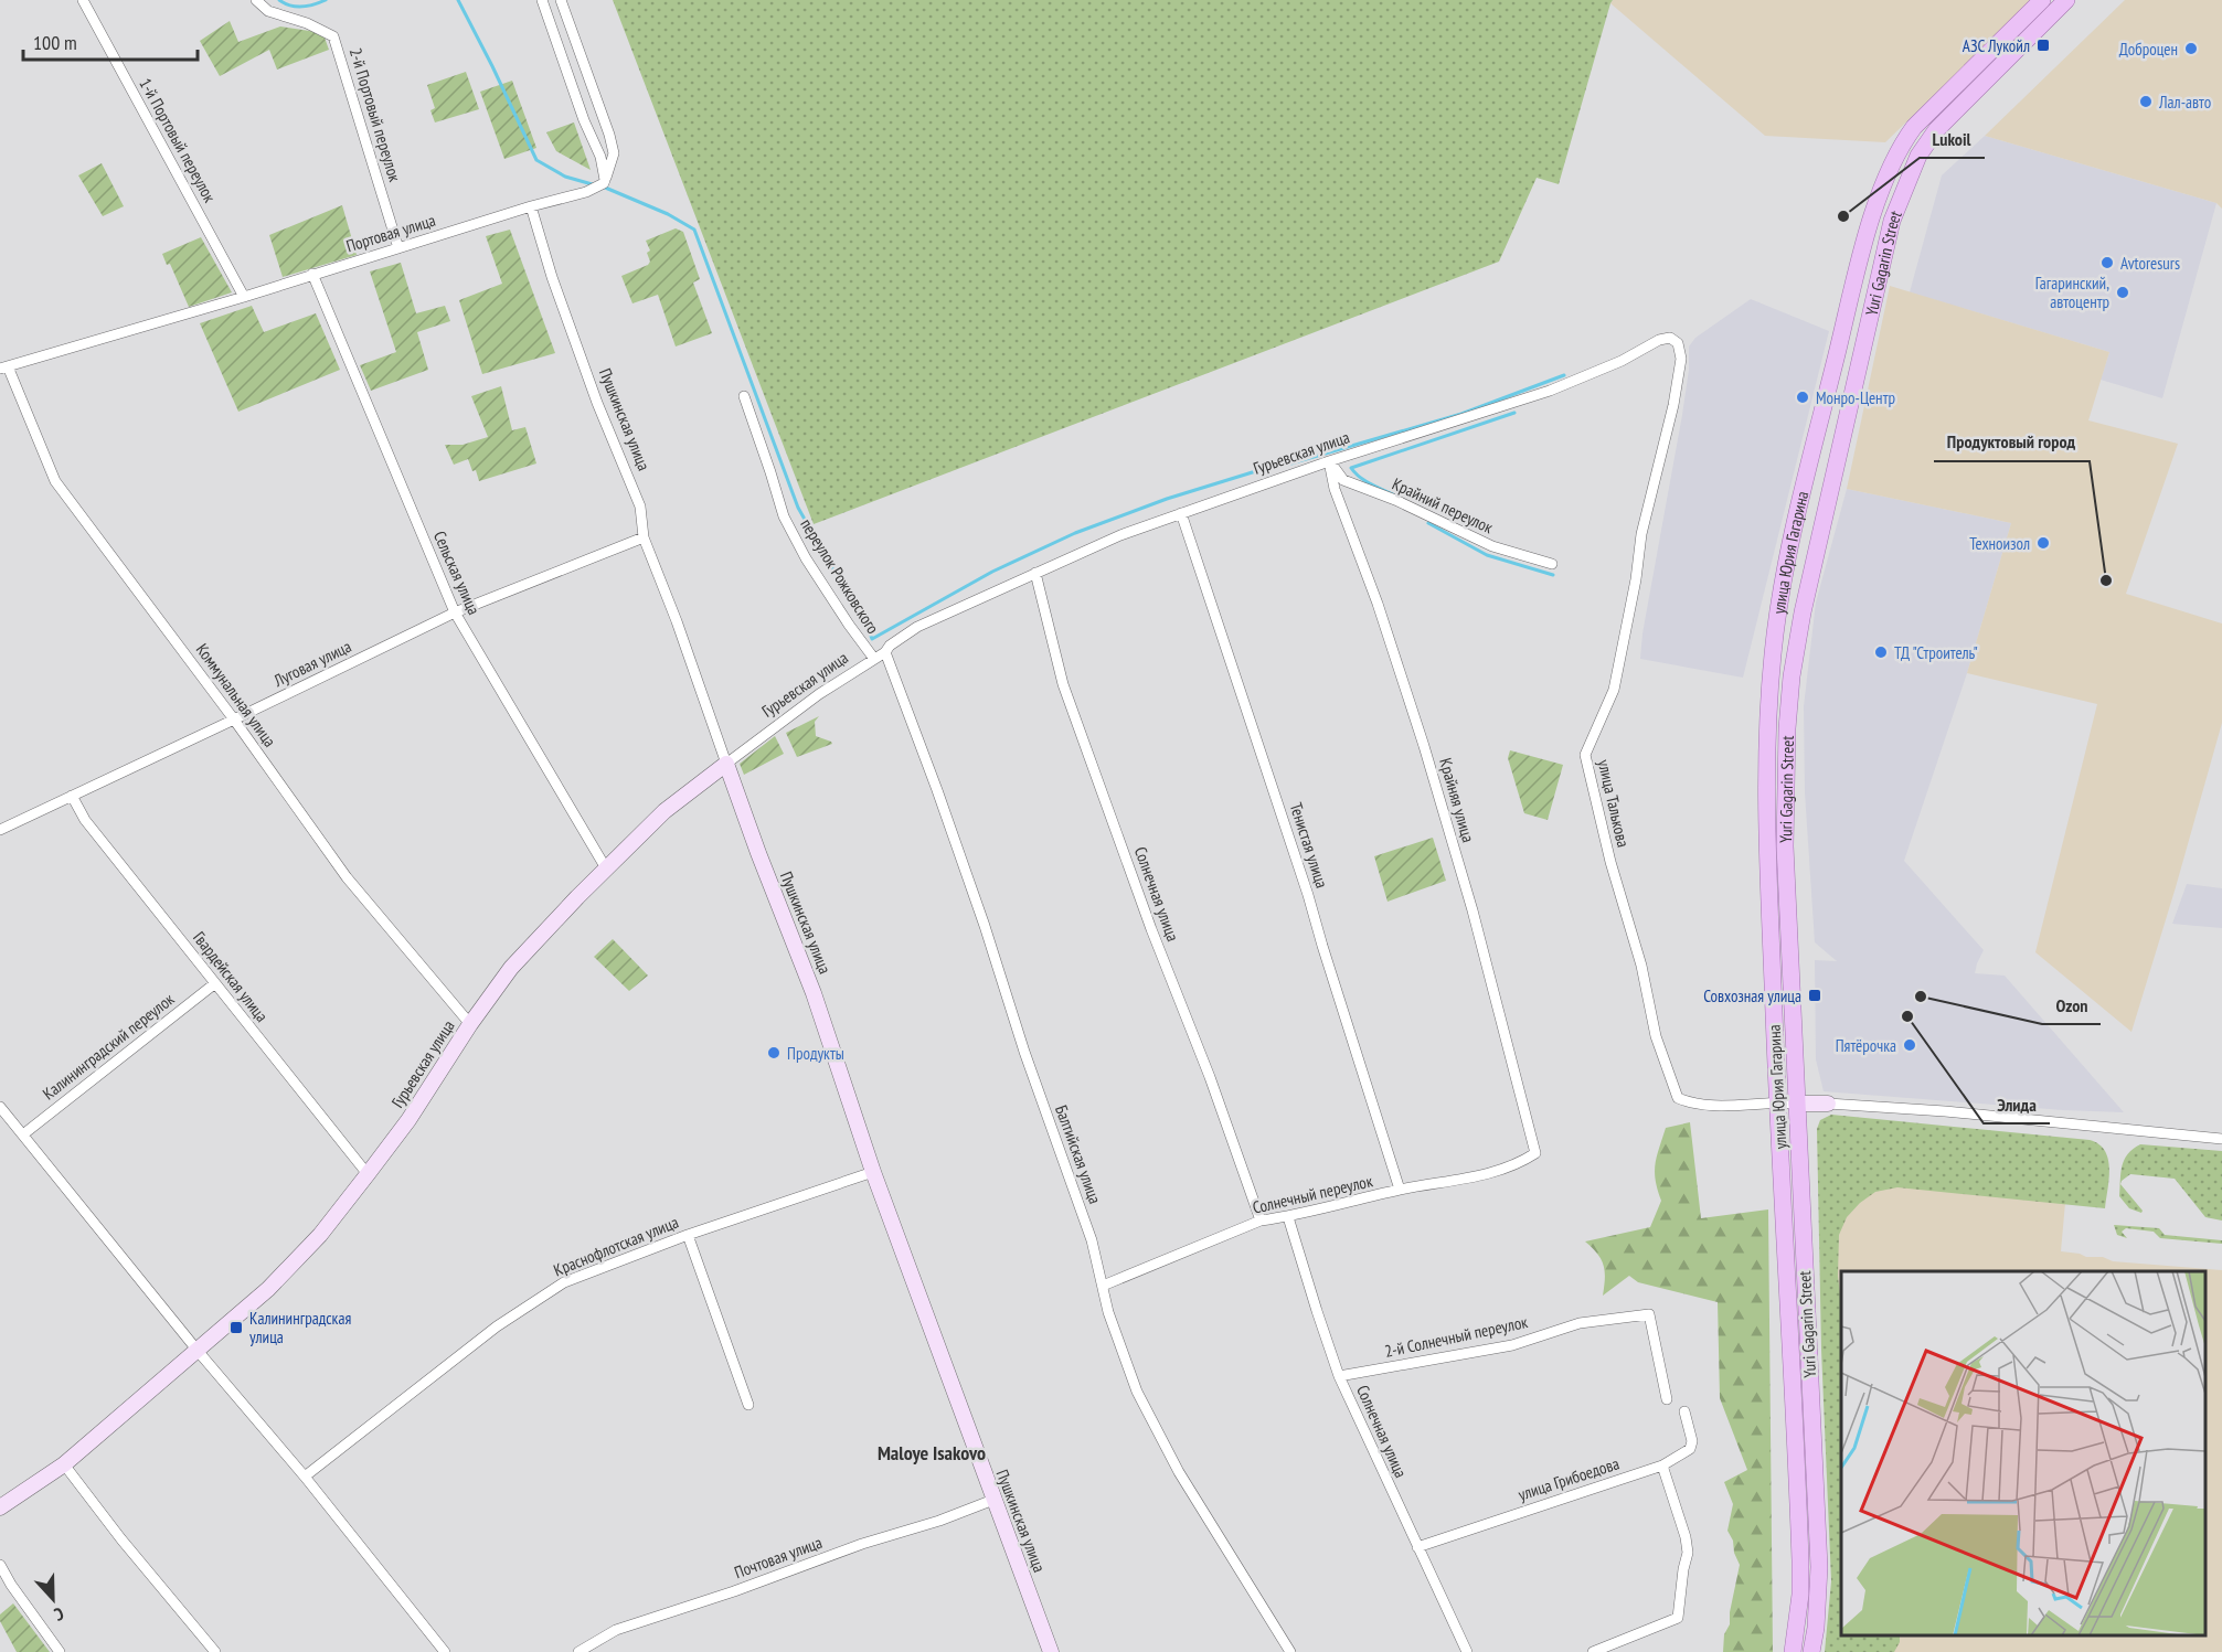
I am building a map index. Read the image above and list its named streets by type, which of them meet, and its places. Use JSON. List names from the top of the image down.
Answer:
{
  "streets": {
    "main road": ["Yuri Gagarin Street", "улица Юрия Гагарина"],
    "street": [
      "2-й Портовый переулок",
      "1-й Портовый переулок",
      "Портовая улица",
      "Пушкинская улица",
      "Гурьевская улица",
      "Крайний переулок",
      "Сельская улица",
      "переулок Рожковского",
      "Луговая улица",
      "Коммунальная улица",
      "Крайняя улица",
      "улица Талькова",
      "Тенистая улица",
      "Солнечная улица",
      "Гвардейская улица",
      "Калининградский переулок",
      "Балтийская улица",
      "Солнечный переулок",
      "Краснофлотская улица",
      "2-й Солнечный переулок",
      "улица Грибоедова",
      "Почтовая улица"
    ]
  },
  "crossings": [
    ["2-й Портовый переулок", "Портовая улица"],
    ["1-й Портовый переулок", "Портовая улица"],
    ["Портовая улица", "Пушкинская улица"],
    ["Портовая улица", "Сельская улица"],
    ["Портовая улица", "Коммунальная улица"],
    ["Yuri Gagarin Street", "улица Талькова"],
    ["Пушкинская улица", "Гурьевская улица"],
    ["Пушкинская улица", "Луговая улица"],
    ["Пушкинская улица", "Краснофлотская улица"],
    ["Пушкинская улица", "Почтовая улица"],
    ["Гурьевская улица", "Крайний переулок"],
    ["Гурьевская улица", "Сельская улица"],
    ["Гурьевская улица", "переулок Рожковского"],
    ["Гурьевская улица", "Коммунальная улица"],
    ["Гурьевская улица", "Крайняя улица"],
    ["Гурьевская улица", "улица Талькова"],
    ["Гурьевская улица", "Тенистая улица"],
    ["Гурьевская улица", "Солнечная улица"],
    ["Гурьевская улица", "Гвардейская улица"],
    ["Гурьевская улица", "Балтийская улица"],
    ["Крайний переулок", "Крайняя улица"],
    ["улица Юрия Гагарина", "улица Талькова"],
    ["Сельская улица", "Луговая улица"],
    ["Луговая улица", "Коммунальная улица"],
    ["Луговая улица", "Гвардейская улица"],
    ["Крайняя улица", "Солнечный переулок"],
    ["Тенистая улица", "Солнечный переулок"],
    ["Солнечная улица", "Солнечный переулок"],
    ["Солнечная улица", "2-й Солнечный переулок"],
    ["Солнечная улица", "улица Грибоедова"],
    ["Гвардейская улица", "Калининградский переулок"],
    ["Балтийская улица", "Солнечный переулок"]
  ],
  "districts": ["Maloye Isakovo"],
  "places": {
    "transit": ["АЗС Лукойл", "Совхозная улица", "Калининградская улица"],
    "other": [
      "Доброцен",
      "Лал-авто",
      "Lukoil",
      "Avtoresurs",
      "Гагаринский, автоцентр",
      "Монро-Центр",
      "Техноизол",
      "Продуктовый город",
      "ТД \"Строитель\"",
      "Ozon",
      "Элида",
      "Пятёрочка",
      "Продукты"
    ]
  },
  "scale_bar": "100 m",
  "north": "bottom"
}
